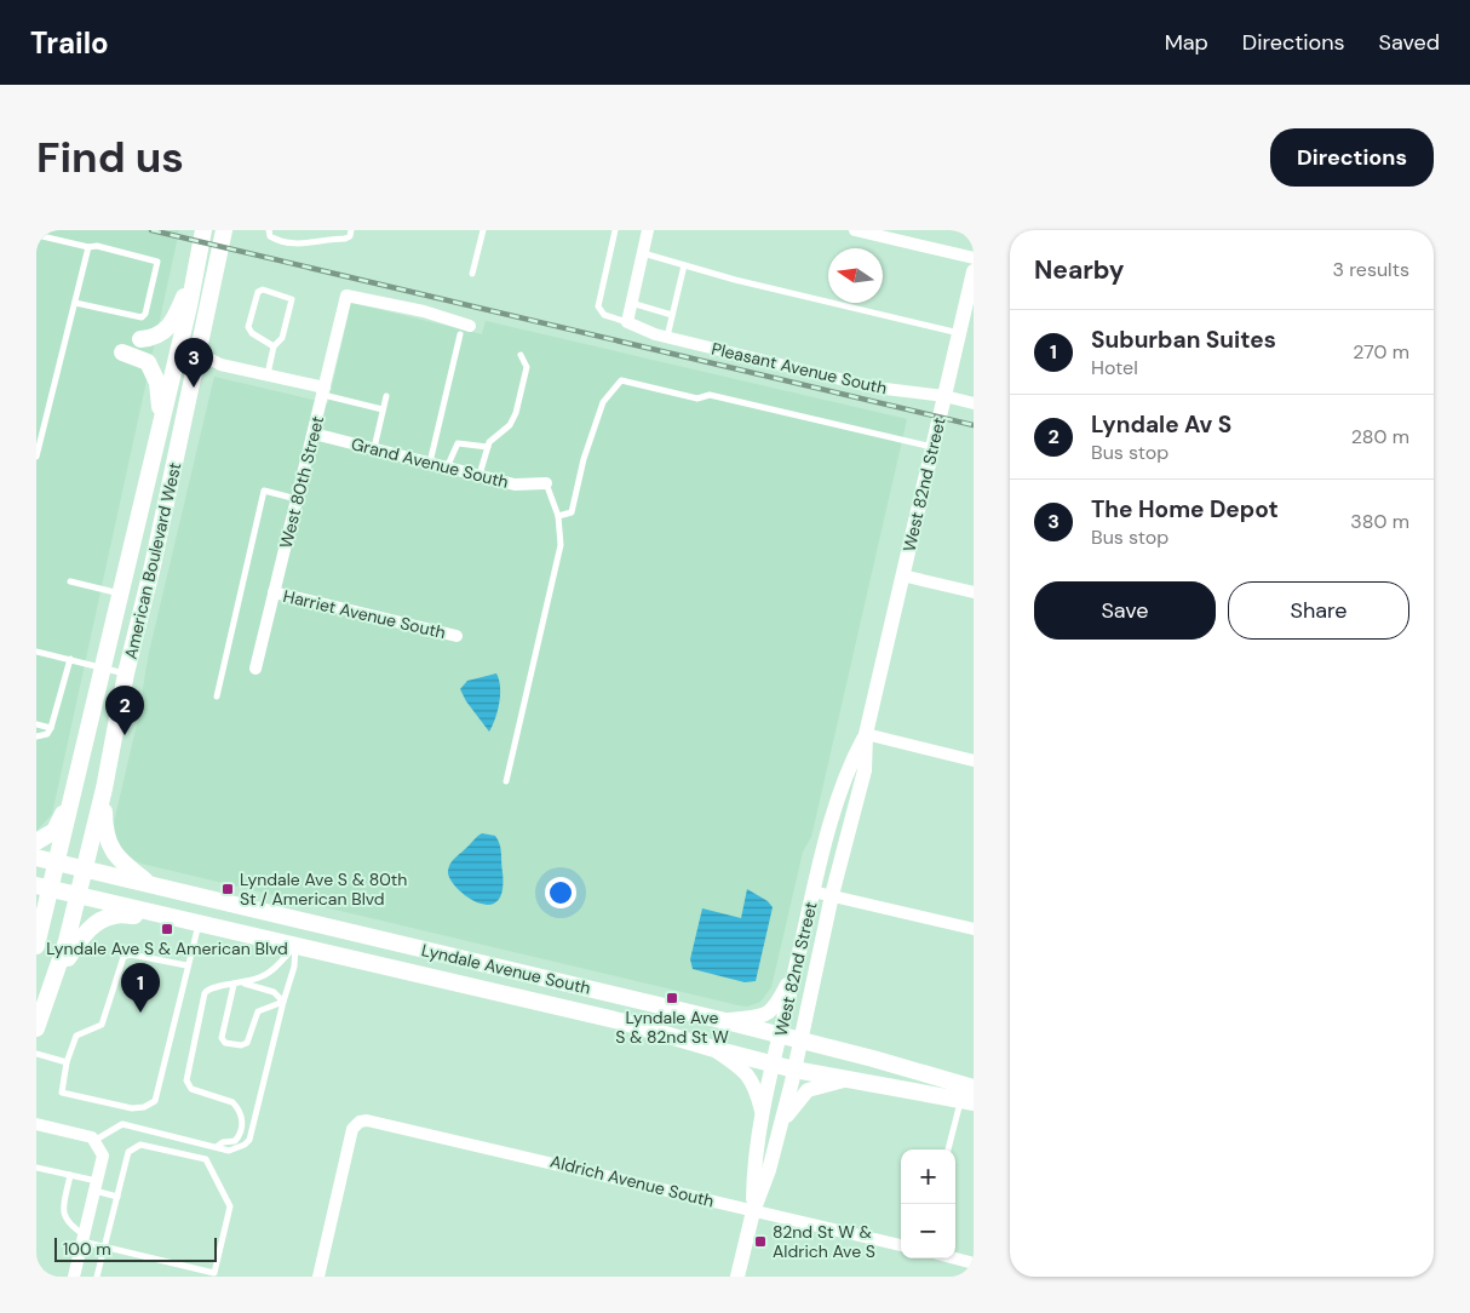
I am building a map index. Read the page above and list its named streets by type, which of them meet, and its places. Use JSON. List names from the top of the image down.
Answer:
{
  "streets": {
    "main road": ["American Boulevard West", "Lyndale Avenue South"],
    "street": [
      "Pleasant Avenue South",
      "Grand Avenue South",
      "West 80th Street",
      "West 82nd Street",
      "Harriet Avenue South",
      "Aldrich Avenue South"
    ]
  },
  "crossings": [
    ["Pleasant Avenue South", "West 82nd Street"],
    ["Grand Avenue South", "West 80th Street"],
    ["West 80th Street", "Harriet Avenue South"],
    ["West 82nd Street", "Lyndale Avenue South"],
    ["West 82nd Street", "Aldrich Avenue South"],
    ["American Boulevard West", "Lyndale Avenue South"]
  ],
  "places": {
    "transit": [
      "Lyndale Ave S & 80th St / American Blvd",
      "Lyndale Ave S & American Blvd",
      "Lyndale Ave S & 82nd St W",
      "82nd St W & Aldrich Ave S"
    ]
  },
  "scale_bar": "100 m",
  "north": "left",
  "page": {
    "header": "Trailo",
    "nav": ["Map", "Directions", "Saved"],
    "buttons": [
      "Directions",
      ["Save", "Share"]
    ],
    "title": "Find us",
    "heading": ["Nearby", "3 results"],
    "list": [
      {
        "mark": "1",
        "name": "Suburban Suites",
        "note": "Hotel",
        "value": "270 m"
      },
      {
        "mark": "2",
        "name": "Lyndale Av S",
        "note": "Bus stop",
        "value": "280 m"
      },
      {
        "mark": "3",
        "name": "The Home Depot",
        "note": "Bus stop",
        "value": "380 m"
      }
    ],
    "pins": ["3", "2", "1"],
    "map_buttons": ["+", "−"],
    "scale": "100 m"
  }
}
